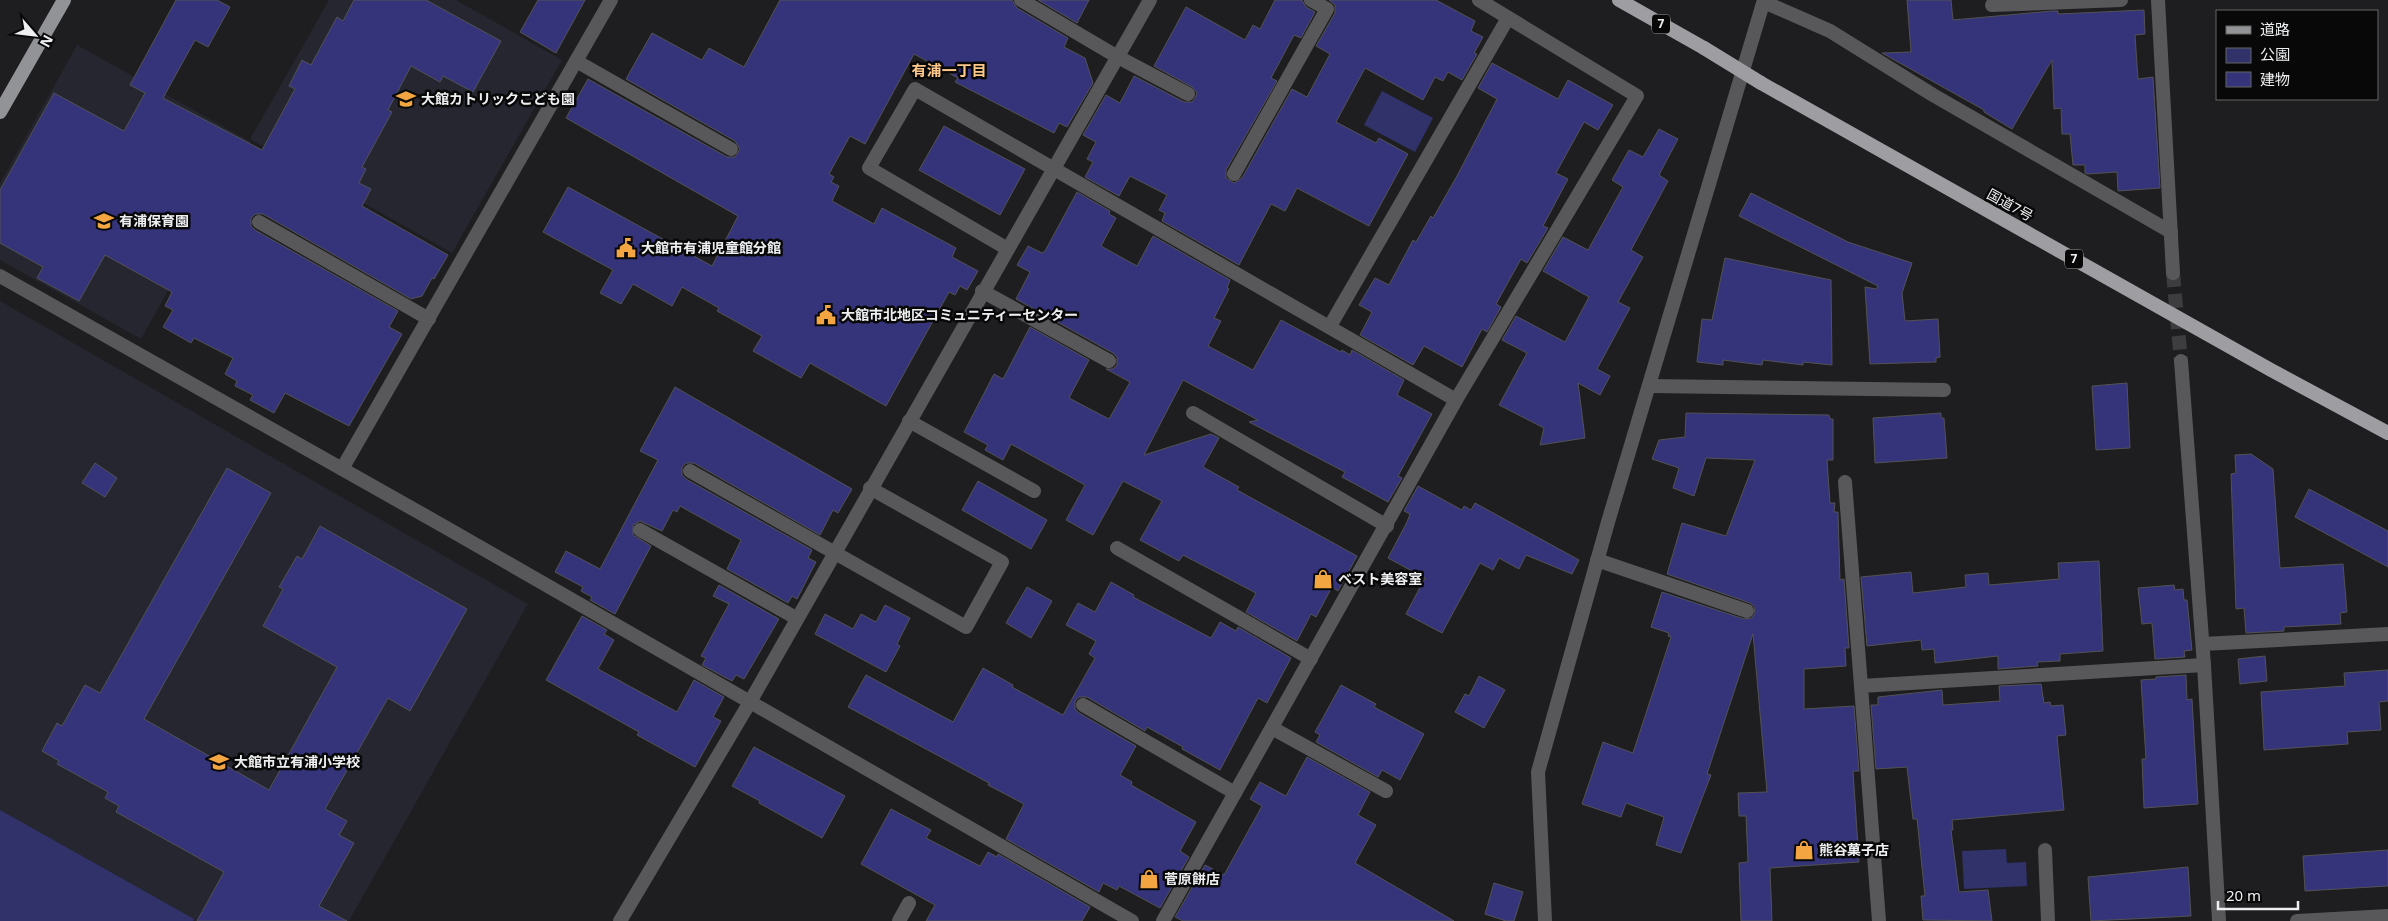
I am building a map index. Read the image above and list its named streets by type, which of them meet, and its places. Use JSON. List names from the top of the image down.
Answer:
{
  "streets": {
    "highway": ["7", "国道7号"]
  },
  "districts": ["有浦一丁目"],
  "places": {
    "school or university": ["大館カトリックこども園", "有浦保育園", "大館市立有浦小学校"],
    "public building": ["大館市有浦児童館分館", "大館市北地区コミュニティーセンター"],
    "shop": ["ベスト美容室", "熊谷菓子店", "菅原餅店"]
  },
  "legend": ["道路", "公園", "建物"],
  "scale_bar": "20 m",
  "north": "bottom right"
}
